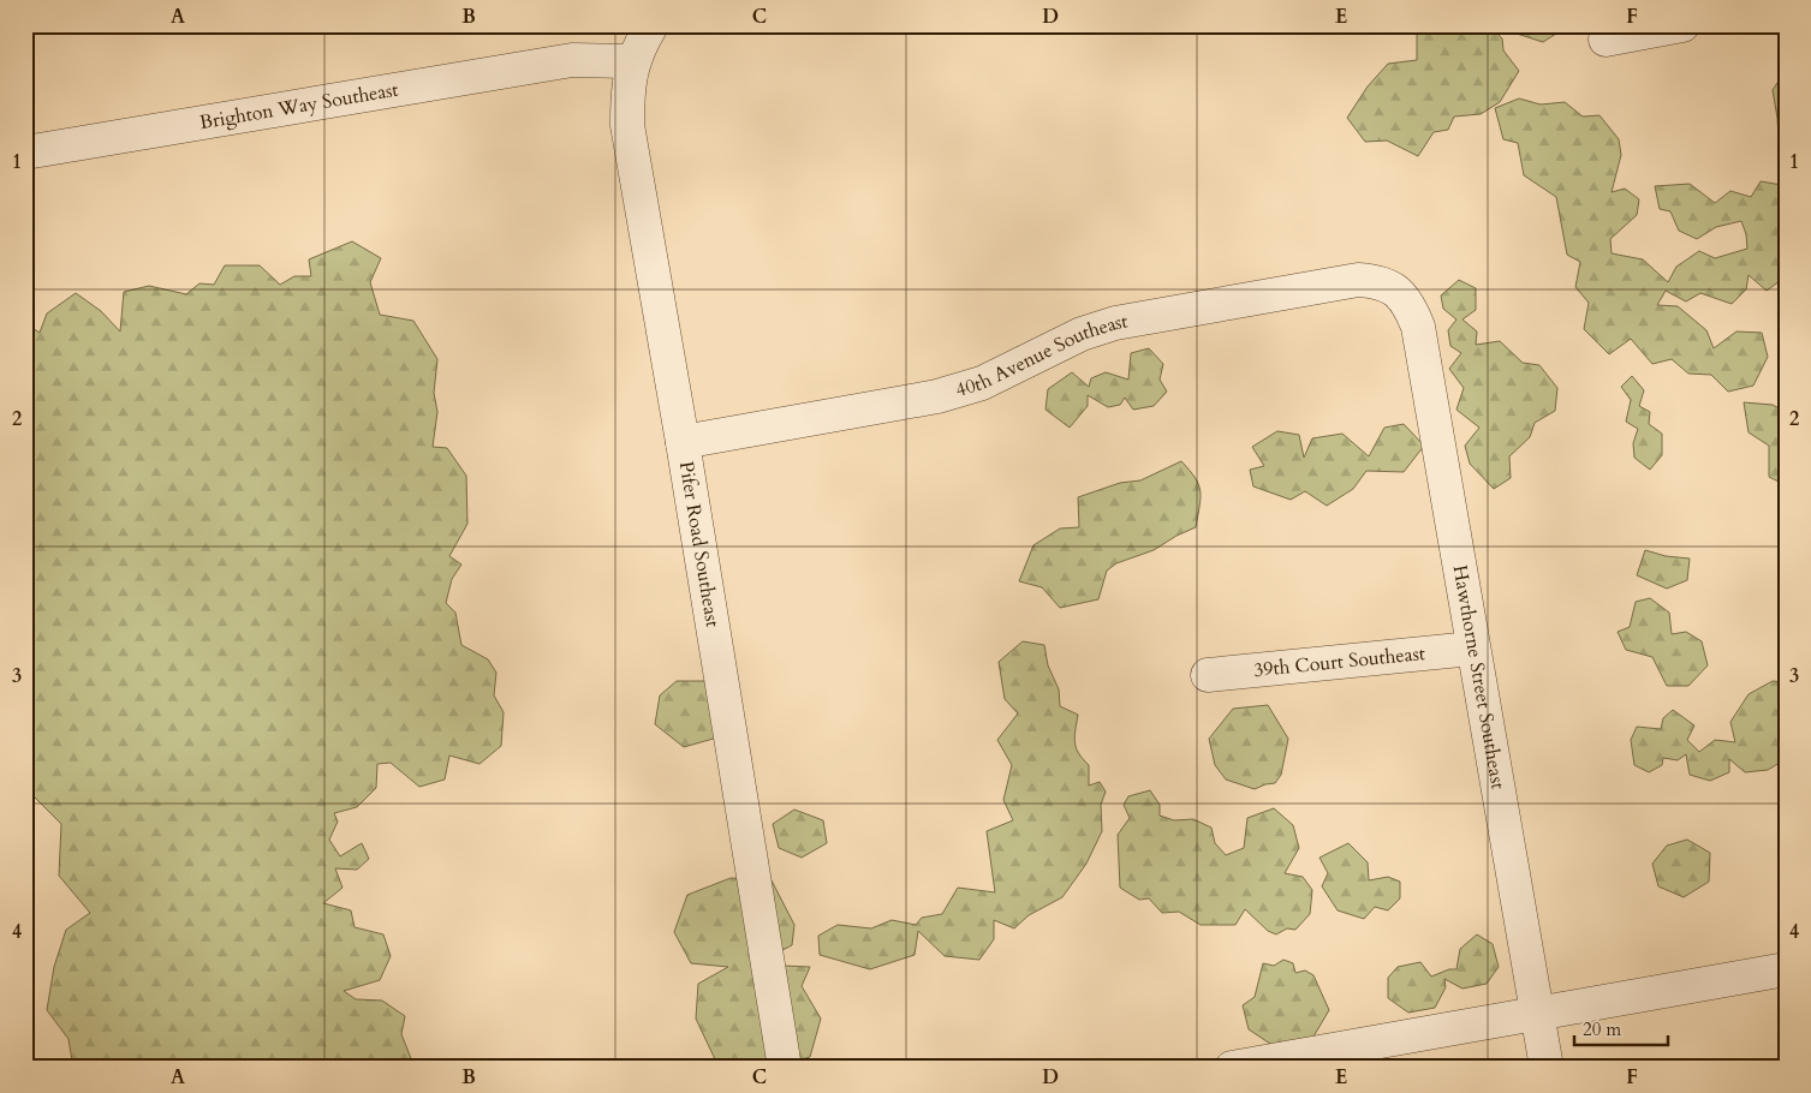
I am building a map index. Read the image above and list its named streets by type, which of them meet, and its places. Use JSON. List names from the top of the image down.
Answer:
{
  "streets": {
    "street": [
      "Brighton Way Southeast",
      "40th Avenue Southeast",
      "Pifer Road Southeast",
      "39th Court Southeast",
      "Hawthorne Street Southeast"
    ]
  },
  "crossings": [
    ["Brighton Way Southeast", "Pifer Road Southeast"],
    ["40th Avenue Southeast", "Pifer Road Southeast"],
    ["40th Avenue Southeast", "Hawthorne Street Southeast"],
    ["39th Court Southeast", "Hawthorne Street Southeast"]
  ],
  "scale_bar": "20 m",
  "grid": {
    "columns": [
      "A",
      "B",
      "C",
      "D",
      "E",
      "F"
    ],
    "rows": [
      "1",
      "2",
      "3",
      "4"
    ]
  }
}
